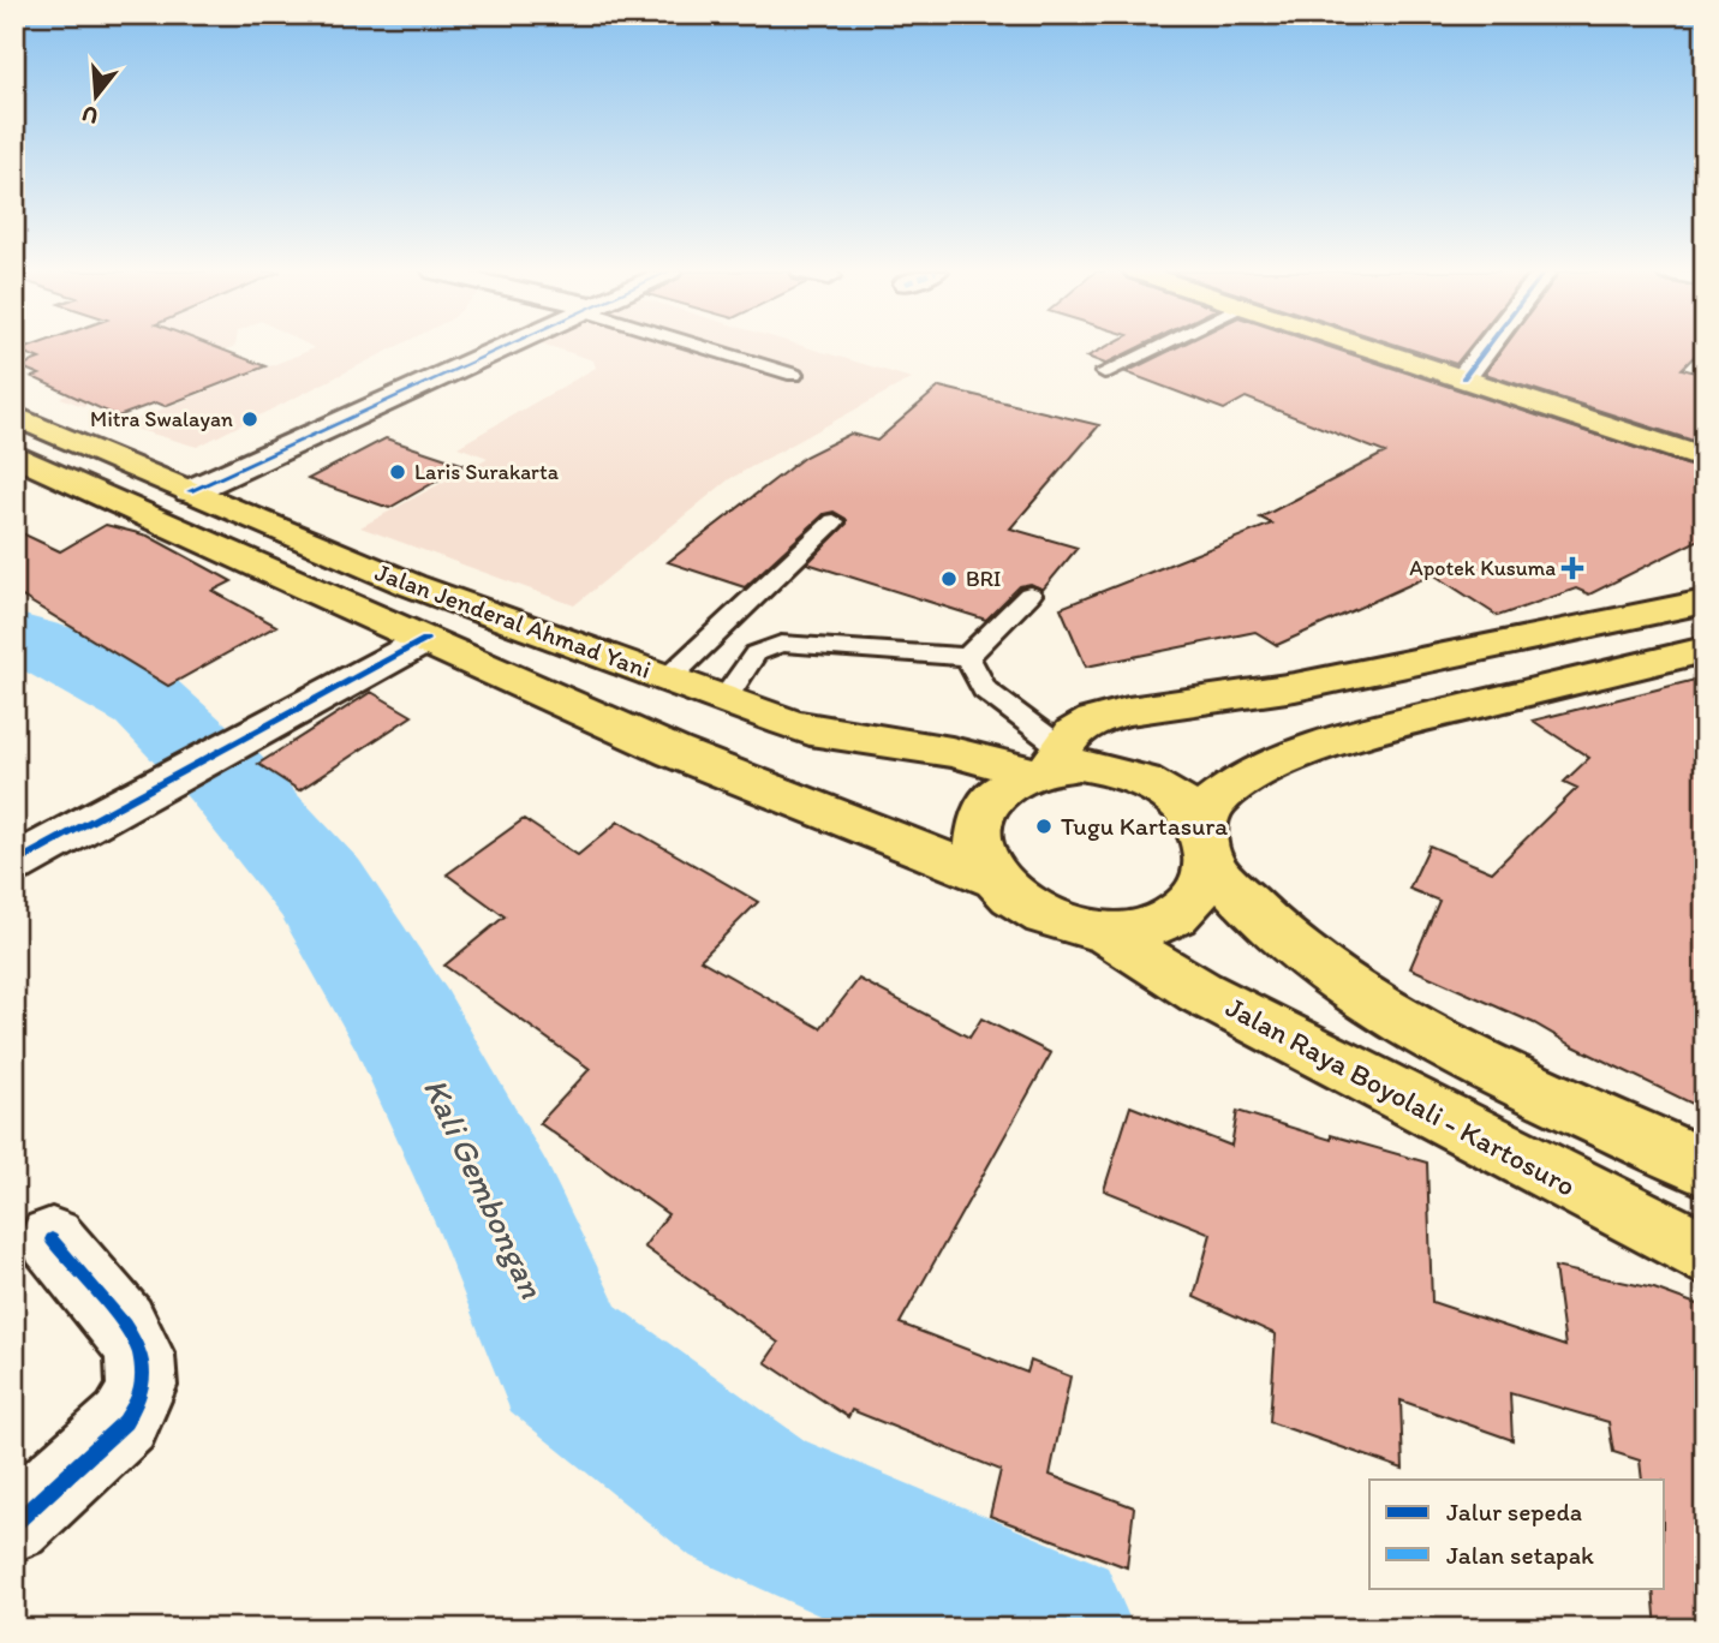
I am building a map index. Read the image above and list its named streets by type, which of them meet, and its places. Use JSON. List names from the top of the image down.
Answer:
{
  "streets": {
    "main road": ["Jalan Jenderal Ahmad Yani", "Jalan Raya Boyolali - Kartosuro"]
  },
  "crossings": [
    ["Jalan Jenderal Ahmad Yani", "Jalan Raya Boyolali - Kartosuro"]
  ],
  "water": ["Kali Gembongan"],
  "places": {
    "other": [
      "Mitra Swalayan",
      "Laris Surakarta",
      "BRI",
      "Tugu Kartasura"
    ],
    "health": ["Apotek Kusuma"]
  },
  "legend": ["Jalur sepeda", "Jalan setapak"],
  "north": "bottom"
}
